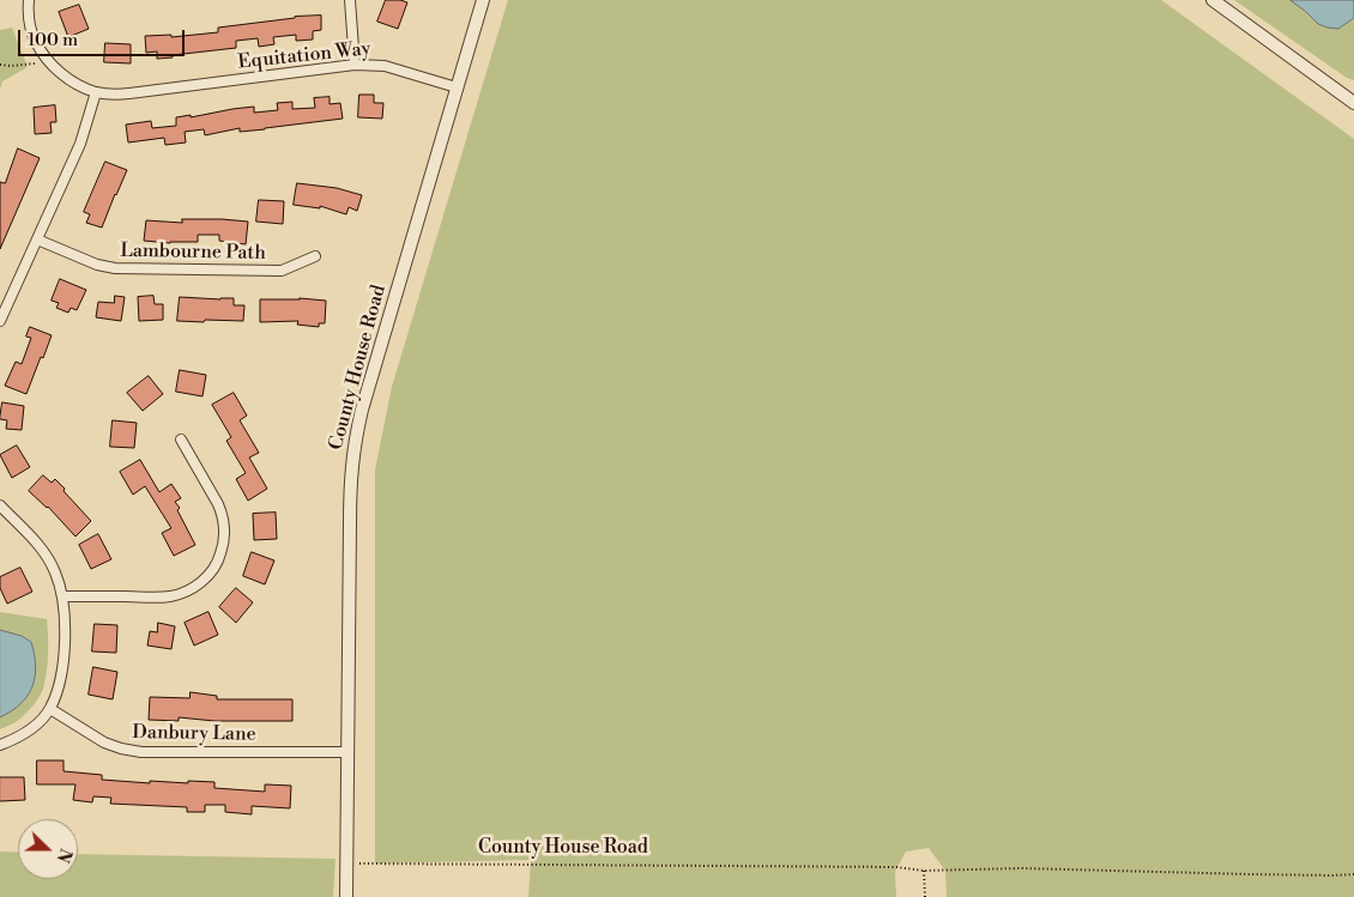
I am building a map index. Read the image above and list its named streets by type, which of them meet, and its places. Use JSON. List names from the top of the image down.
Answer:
{
  "streets": {
    "street": [
      "Equitation Way",
      "Lambourne Path",
      "County House Road",
      "Danbury Lane"
    ]
  },
  "crossings": [
    ["Equitation Way", "County House Road"],
    ["County House Road", "Danbury Lane"]
  ],
  "scale_bar": "100 m",
  "north": "right"
}
